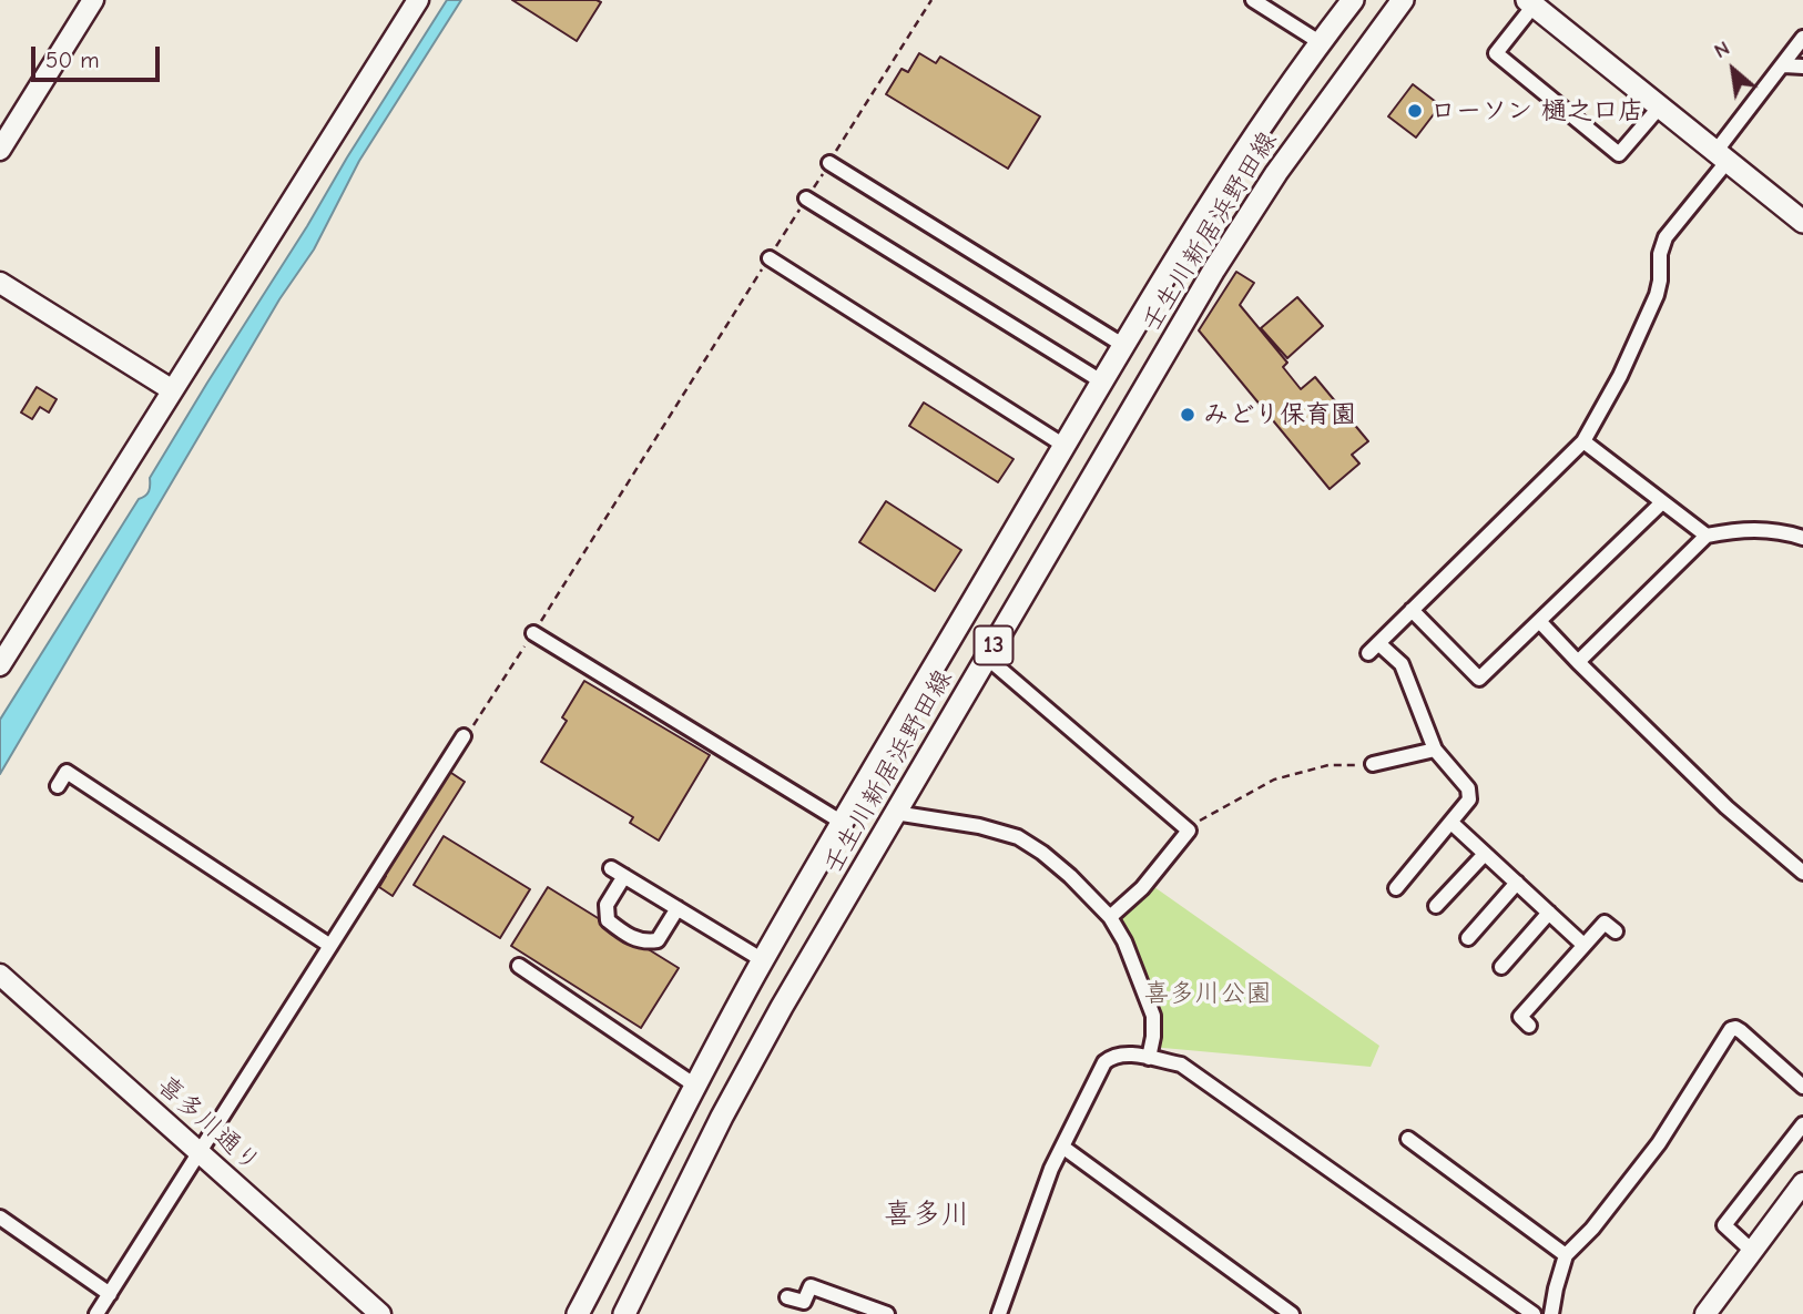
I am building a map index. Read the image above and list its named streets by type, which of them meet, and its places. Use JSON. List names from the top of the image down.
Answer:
{
  "streets": {
    "main road": ["壬生川新居浜野田線", "13"],
    "street": ["喜多川通り"]
  },
  "districts": ["喜多川"],
  "parks": ["喜多川公園"],
  "places": ["ローソン 樋之口店", "みどり保育園"],
  "scale_bar": "50 m",
  "north": "top left"
}
